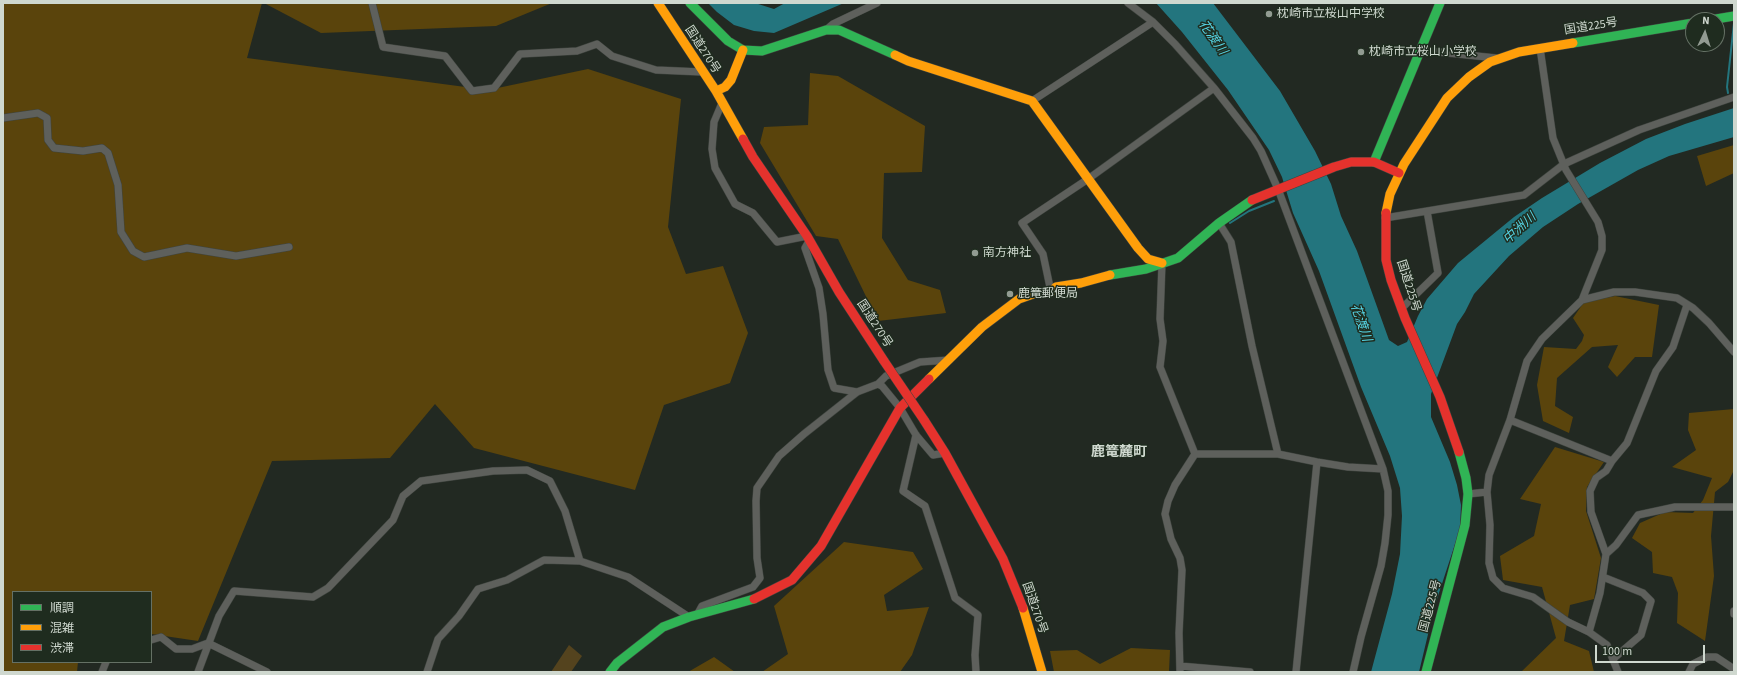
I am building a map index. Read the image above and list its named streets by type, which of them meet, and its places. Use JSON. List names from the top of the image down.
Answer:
{
  "streets": {
    "main road": ["国道225号", "国道270号"]
  },
  "districts": ["鹿篭麓町"],
  "water": ["花渡川", "中洲川"],
  "places": [
    "枕崎市立桜山中学校",
    "枕崎市立桜山小学校",
    "南方神社",
    "鹿篭郵便局"
  ],
  "legend": ["順調", "混雑", "渋滞"],
  "scale_bar": "100 m",
  "north": "top"
}
